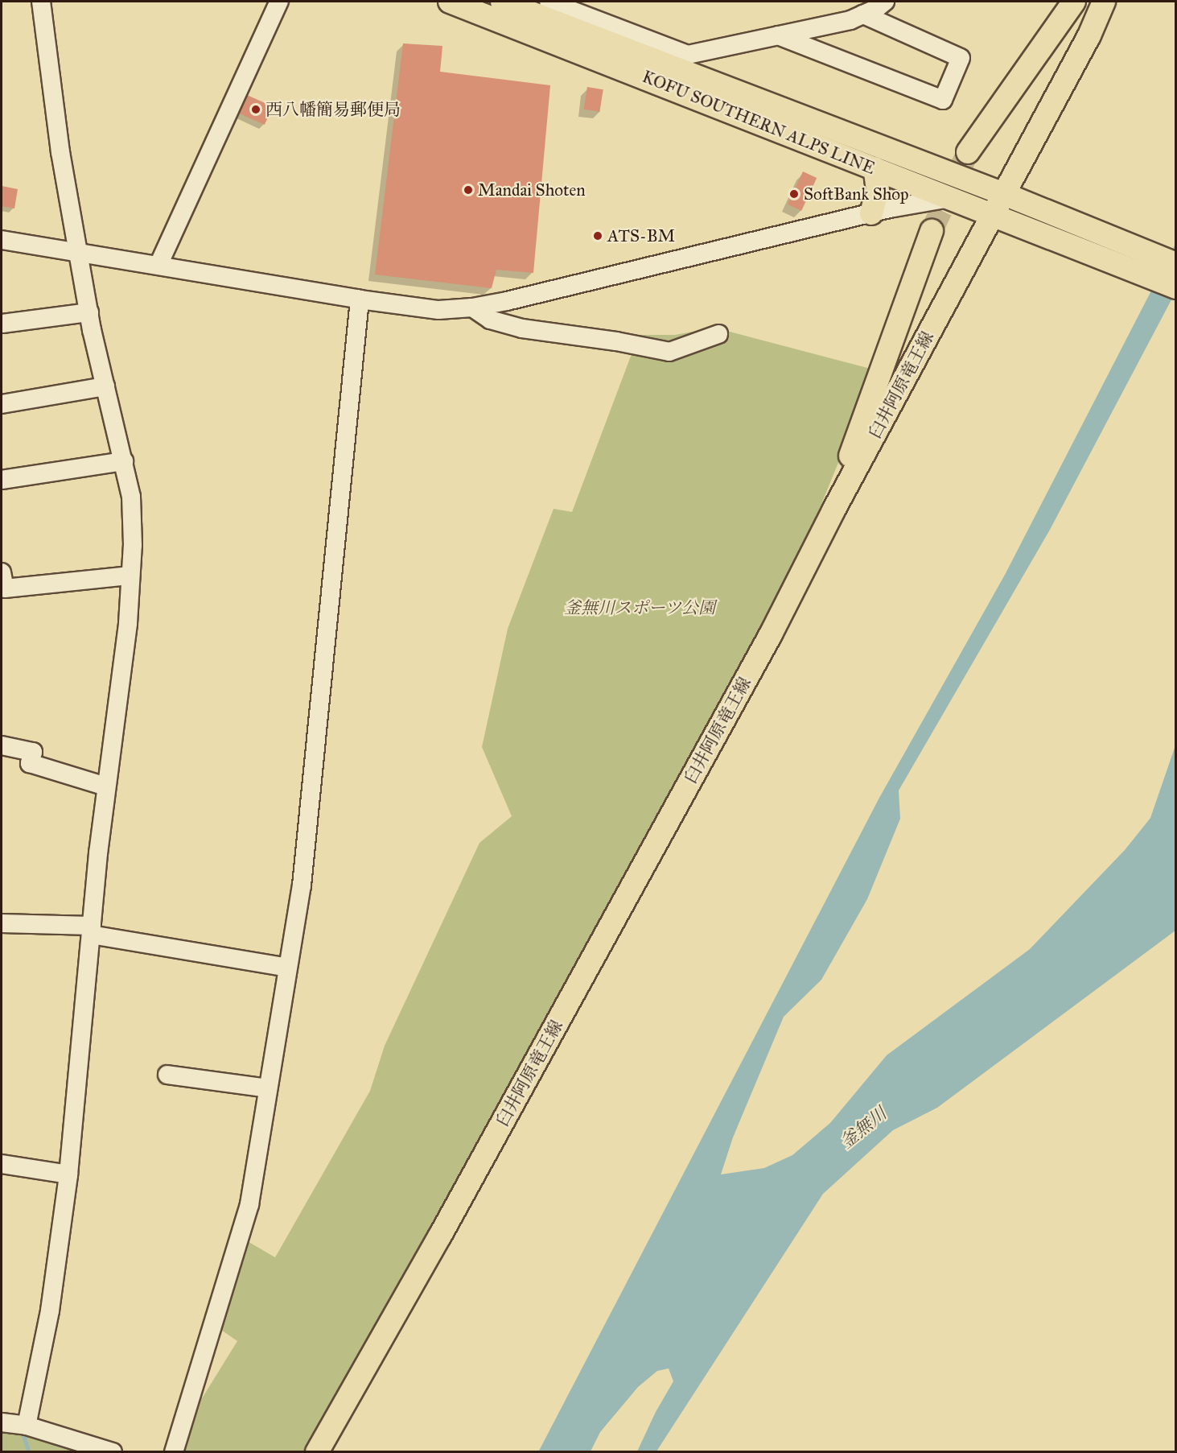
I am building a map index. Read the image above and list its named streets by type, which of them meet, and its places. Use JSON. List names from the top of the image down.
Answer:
{
  "streets": {
    "main road": ["KOFU SOUTHERN ALPS LINE", "臼井阿原竜王線"]
  },
  "crossings": [
    ["KOFU SOUTHERN ALPS LINE", "臼井阿原竜王線"]
  ],
  "water": ["釜無川"],
  "parks": ["釜無川スポーツ公園"],
  "places": [
    "西八幡簡易郵便局",
    "Mandai Shoten",
    "SoftBank Shop",
    "ATS-BM"
  ]
}
